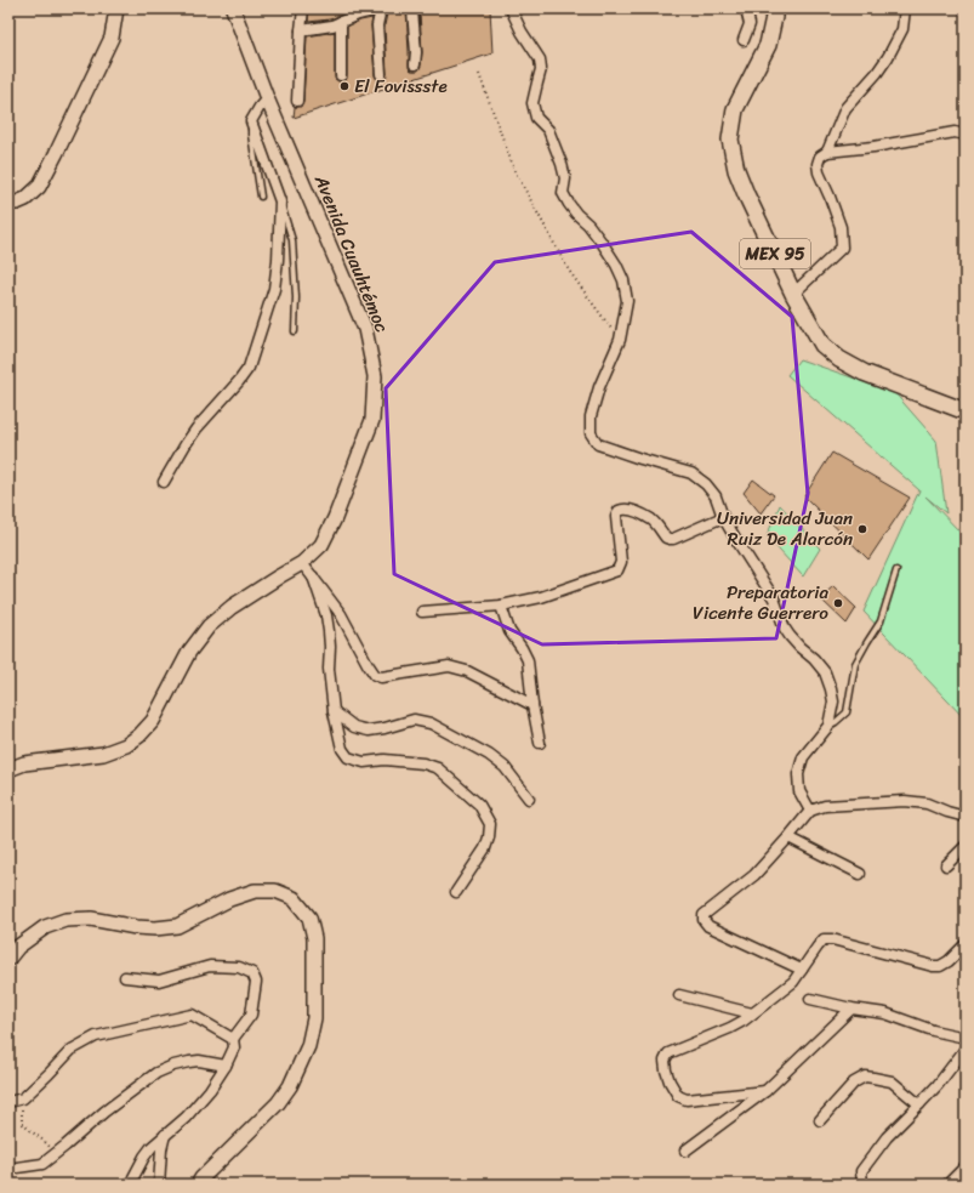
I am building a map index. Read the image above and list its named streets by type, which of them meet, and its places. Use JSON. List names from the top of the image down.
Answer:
{
  "streets": {
    "main road": ["Avenida Cuauhtémoc", "MEX 95"]
  },
  "places": ["El Fovissste", "Universidad Juan Ruiz De Alarcón", "Preparatoria Vicente Guerrero"]
}
